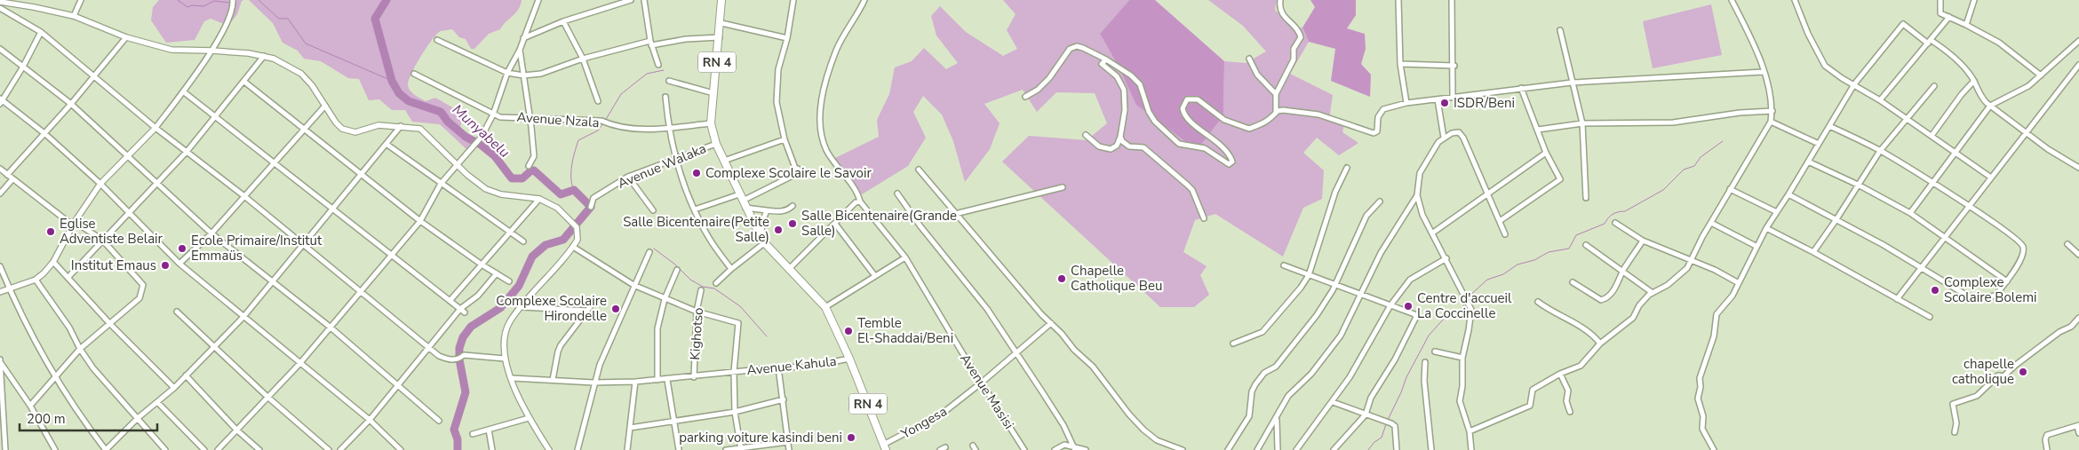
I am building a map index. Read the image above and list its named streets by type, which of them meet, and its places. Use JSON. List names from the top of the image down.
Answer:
{
  "streets": {
    "highway": ["RN 4"],
    "street": [
      "Avenue Nzala",
      "Avenue Walaka",
      "Kighotso",
      "Avenue Kahula",
      "Avenue Masisi",
      "Yongesa"
    ]
  },
  "crossings": [
    ["RN 4", "Avenue Nzala"],
    ["RN 4", "Avenue Walaka"],
    ["RN 4", "Avenue Kahula"],
    ["RN 4", "Yongesa"],
    ["Kighotso", "Avenue Kahula"],
    ["Avenue Masisi", "Yongesa"]
  ],
  "water": ["Munyabelu"],
  "places": [
    "ISDR/Beni",
    "Complexe Scolaire le Savoir",
    "Salle Bicentenaire(Grande Salle)",
    "Salle Bicentenaire(Petite Salle)",
    "Eglise Adventiste Belair",
    "Ecole Primaire/Institut Emmaüs",
    "Institut Emaus",
    "Chapelle Catholique Beu",
    "Complexe Scolaire Bolemi",
    "Centre d'accueil La Coccinelle",
    "Complexe Scolaire Hirondelle",
    "Temble El-Shaddai/Beni",
    "chapelle catholique",
    "parking voiture kasindi beni"
  ],
  "scale_bar": "200 m"
}
